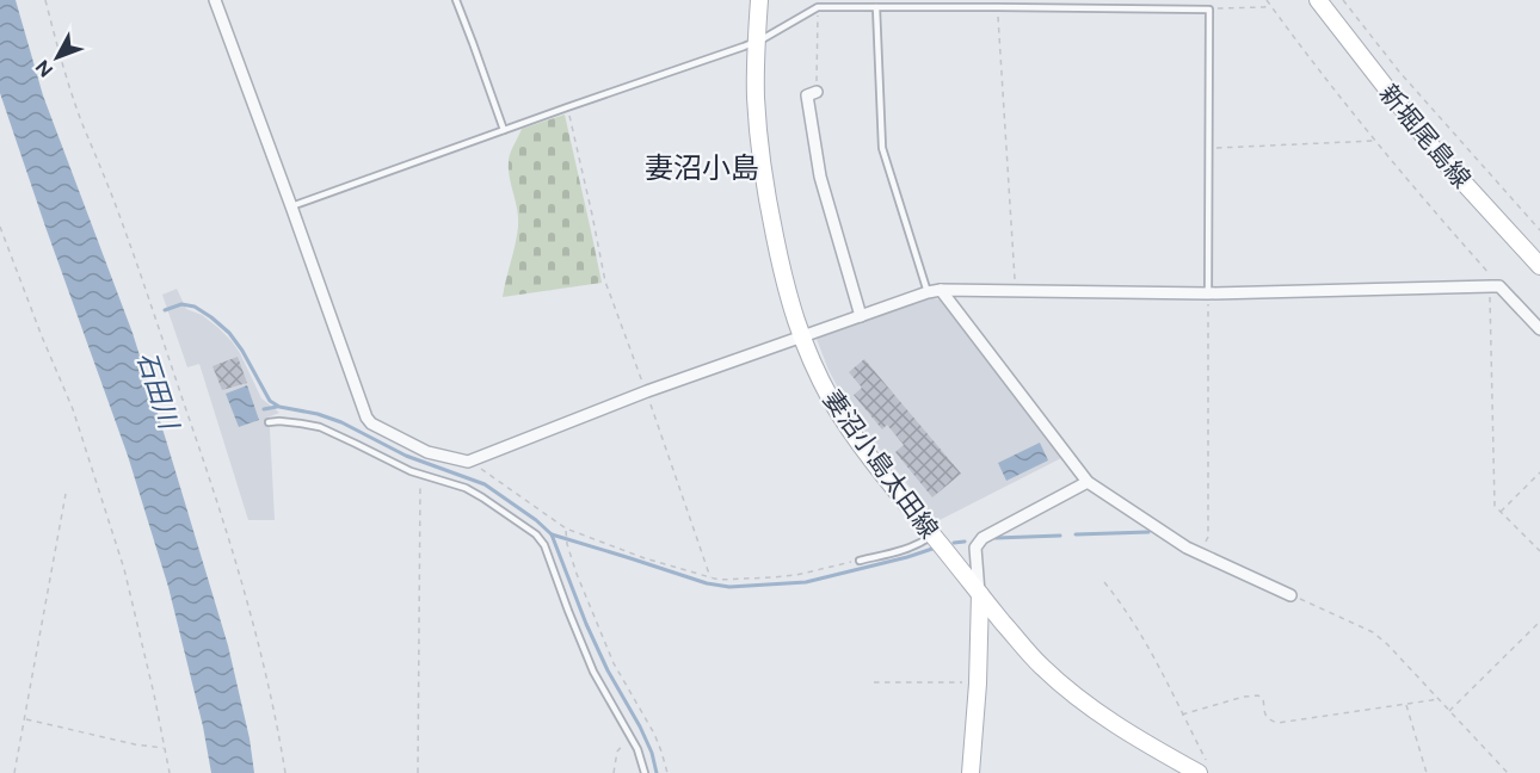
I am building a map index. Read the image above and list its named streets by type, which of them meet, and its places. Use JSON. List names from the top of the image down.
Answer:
{
  "streets": {
    "main road": ["新堀尾島線", "妻沼小島太田線"]
  },
  "districts": ["妻沼小島"],
  "water": ["石田川"],
  "north": "bottom left"
}
